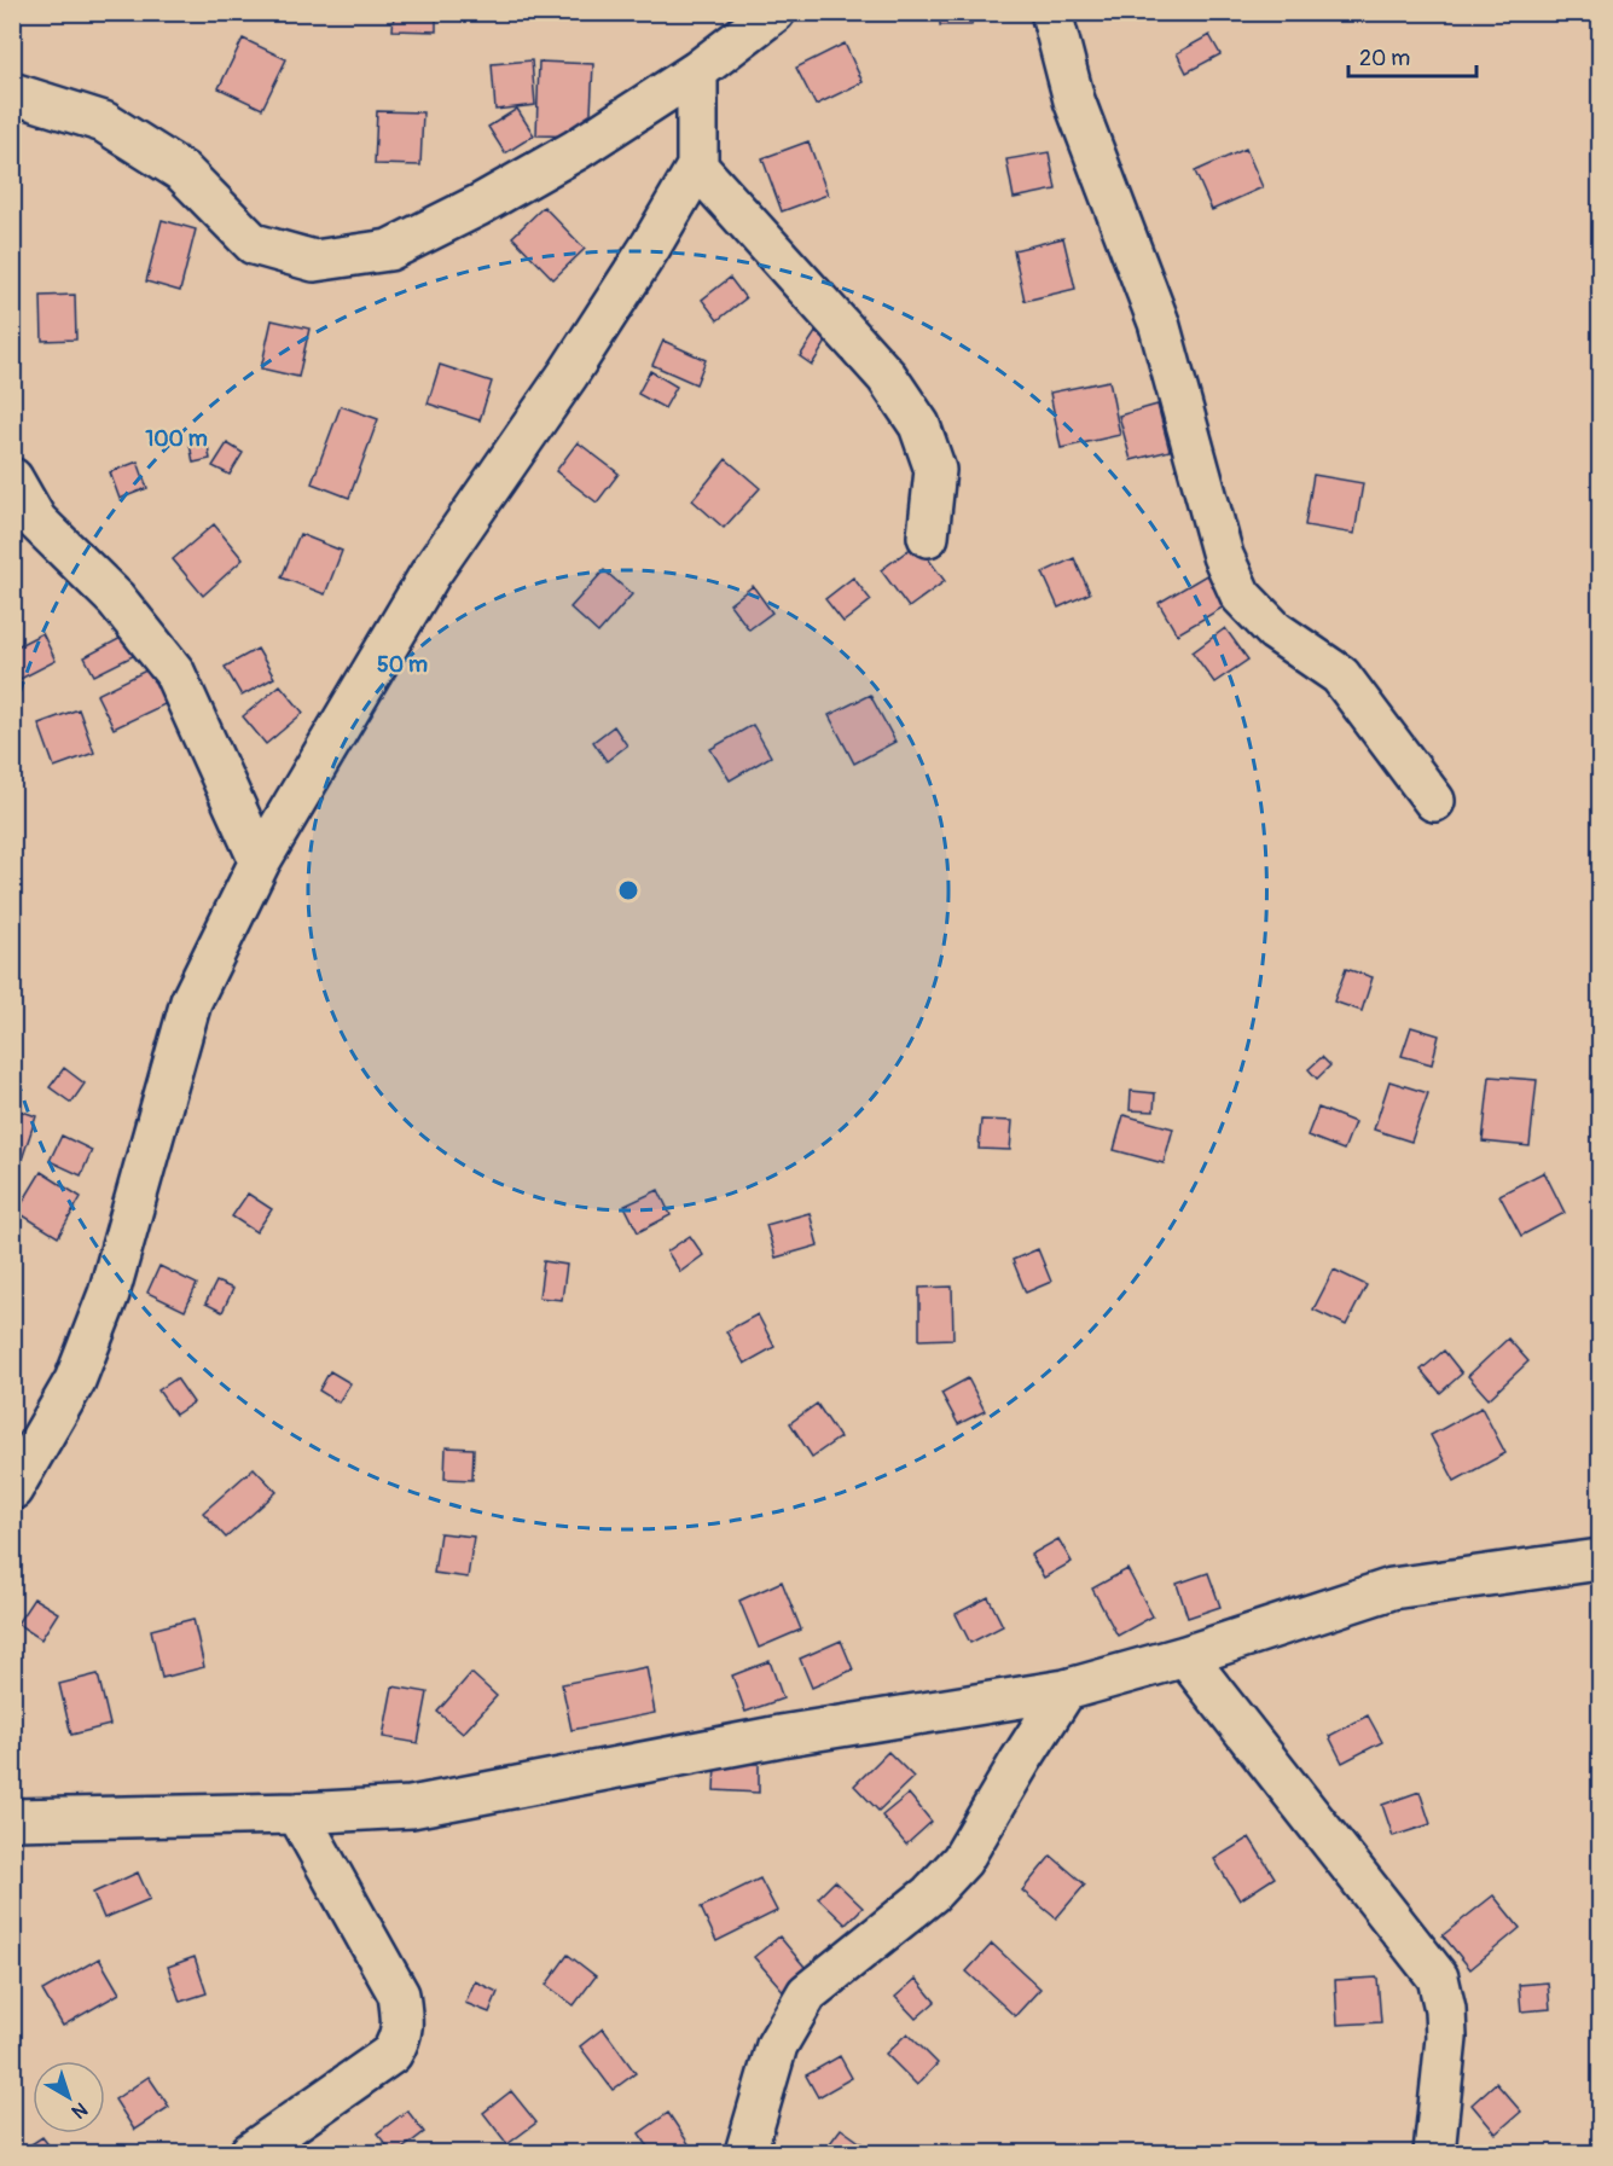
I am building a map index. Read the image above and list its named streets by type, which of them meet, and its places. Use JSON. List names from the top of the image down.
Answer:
{
  "scale_bar": "20 m",
  "north": "bottom right",
  "rings": ["100 m", "50 m"]
}
